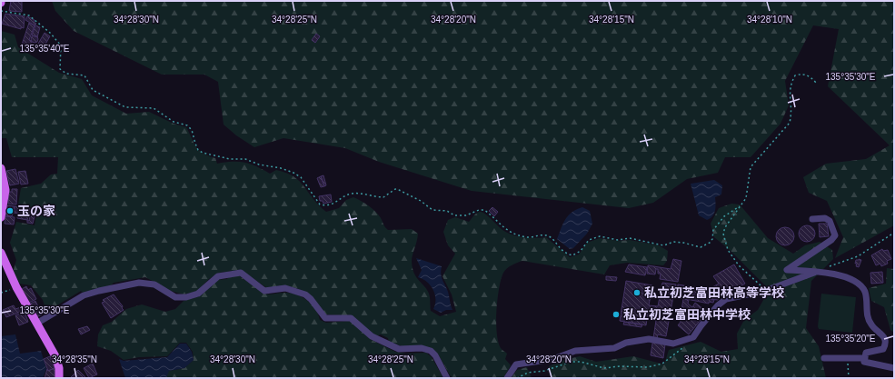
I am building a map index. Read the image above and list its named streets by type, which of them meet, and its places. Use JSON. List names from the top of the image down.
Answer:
{
  "places": ["玉の家", "私立初芝富田林高等学校", "私立初芝富田林中学校"],
  "coordinates": [
    "34°28'30\"N",
    "34°28'25\"N",
    "34°28'15\"N",
    "34°28'10\"N",
    "34°28'20\"N",
    "135°35'40\"E",
    "135°35'30\"E",
    "135°35'20\"E",
    "34°28'35\"N"
  ]
}
